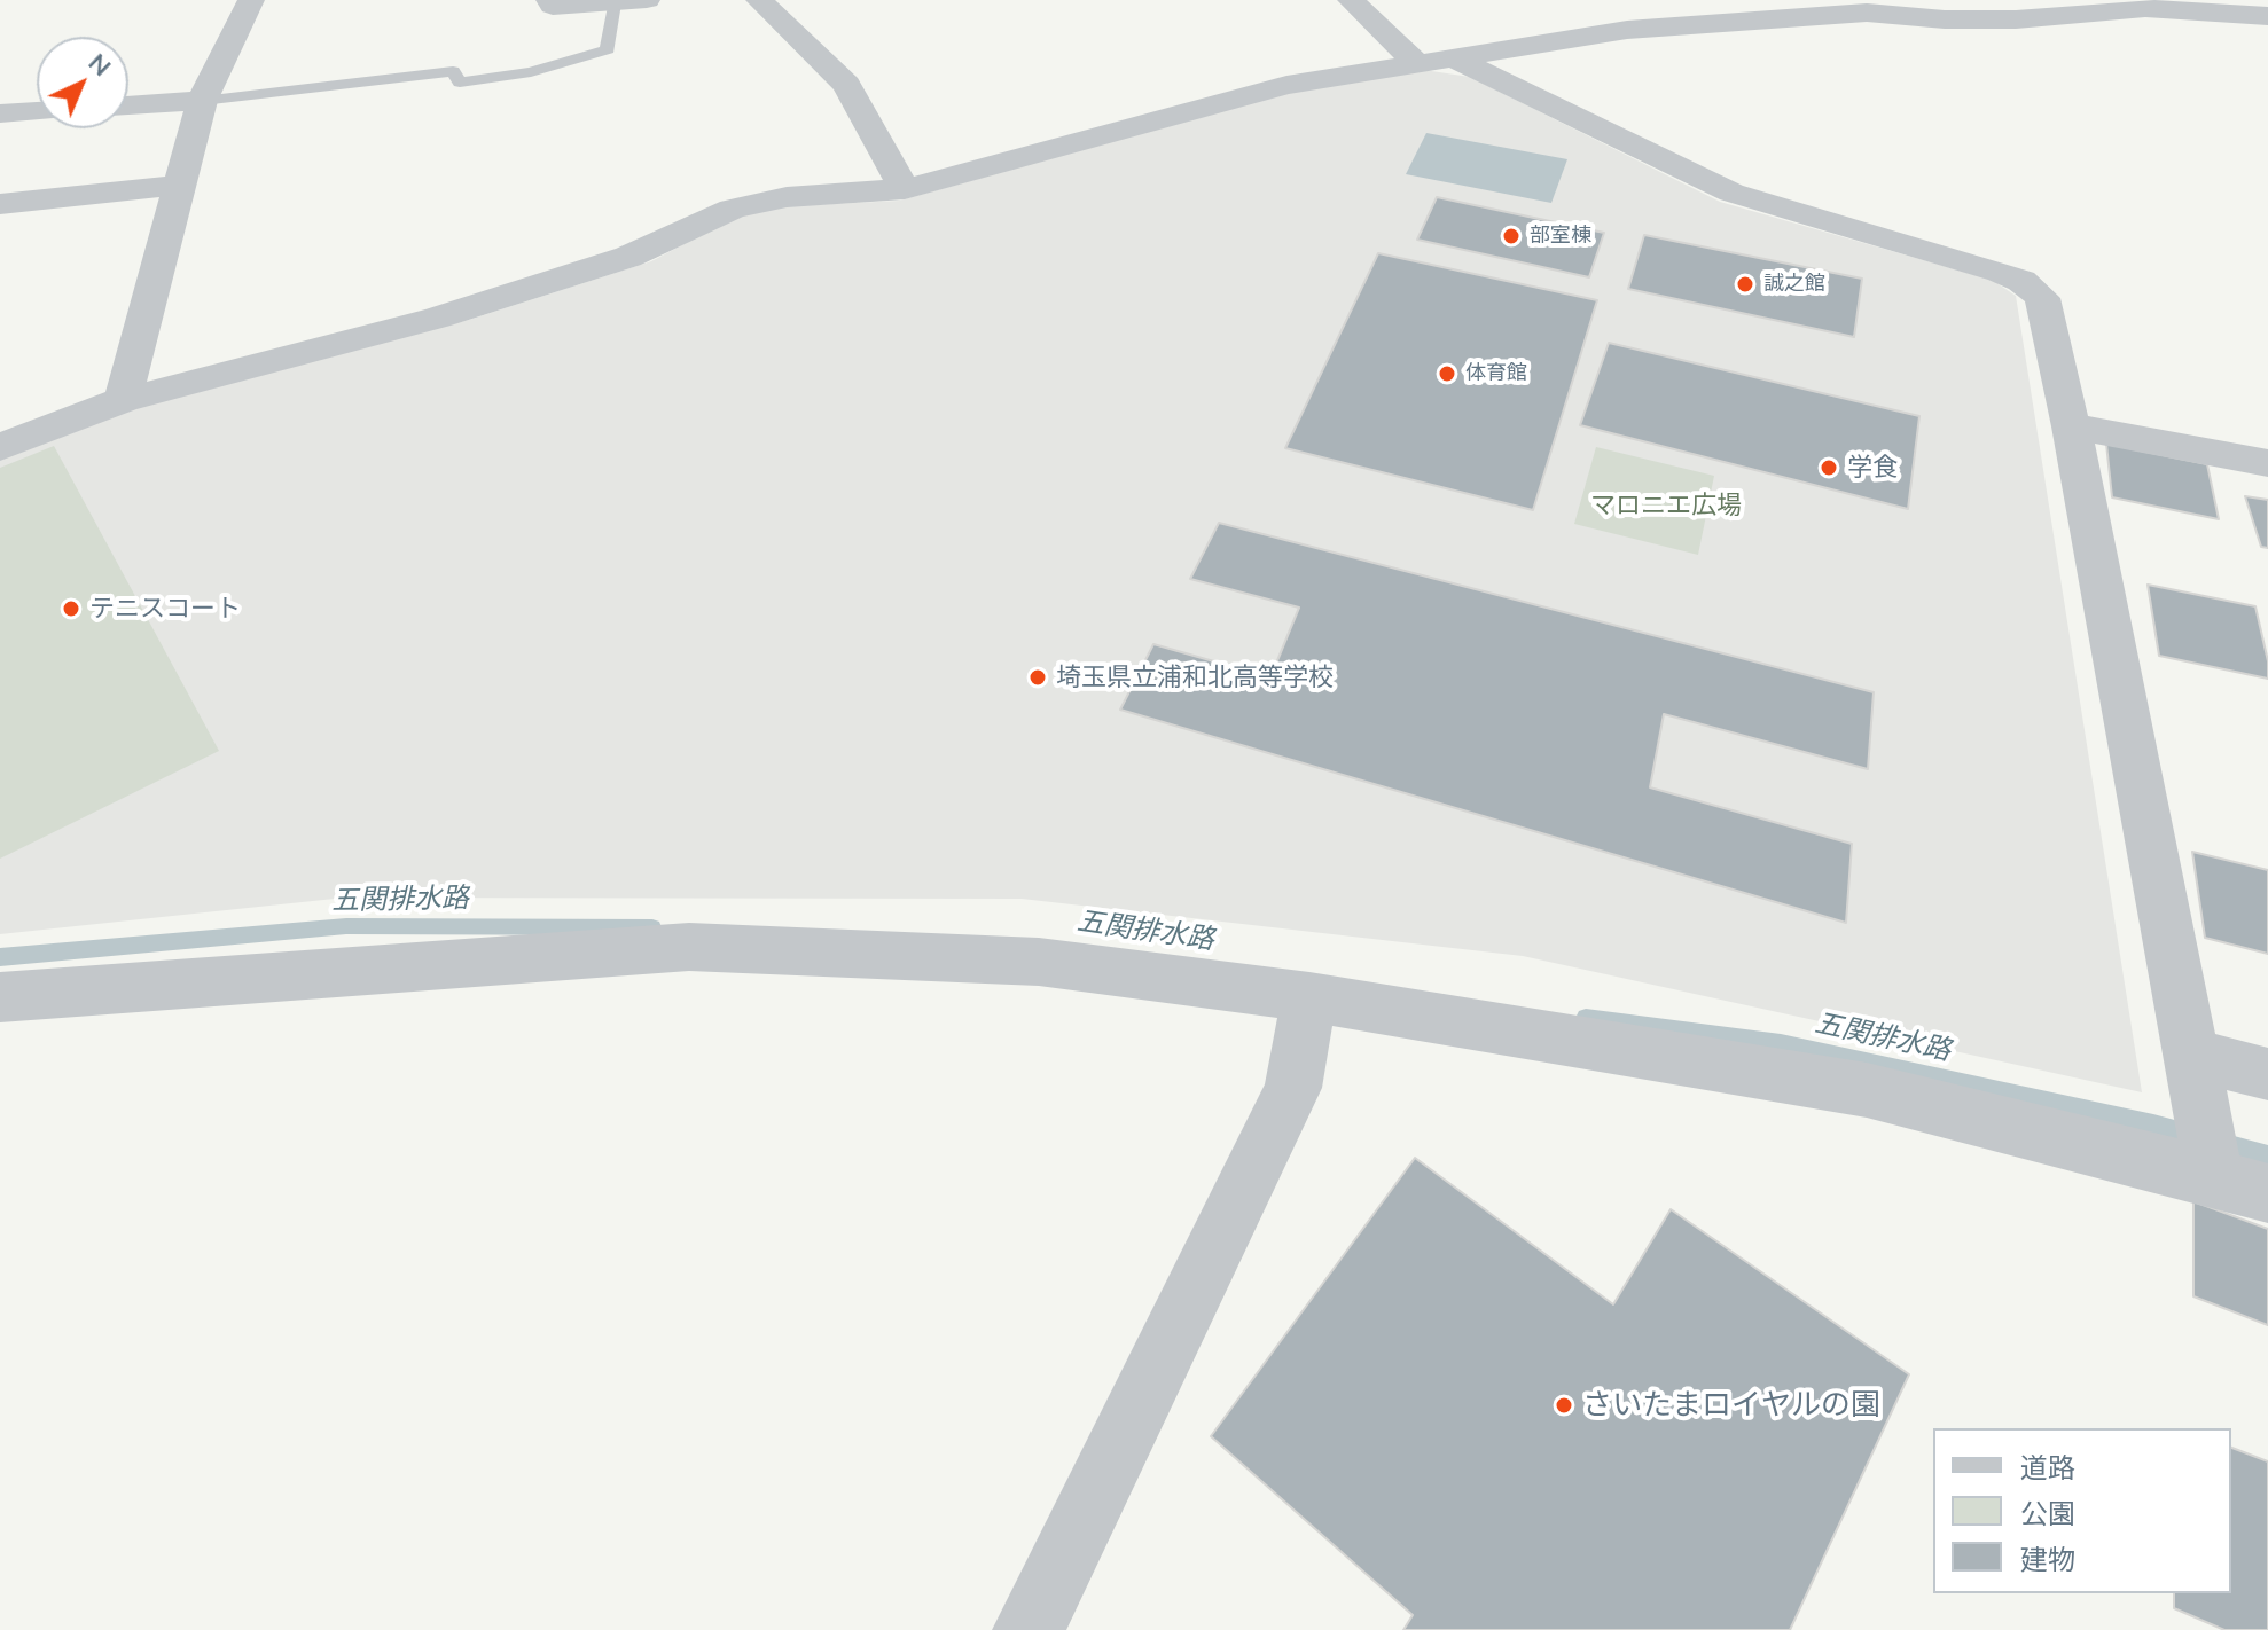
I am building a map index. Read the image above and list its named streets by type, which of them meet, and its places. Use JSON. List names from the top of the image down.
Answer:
{
  "water": ["五関排水路"],
  "parks": ["マロニエ広場"],
  "places": [
    "部室棟",
    "誠之館",
    "体育館",
    "学食",
    "テニスコート",
    "埼玉県立浦和北高等学校",
    "さいたまロイヤルの園"
  ],
  "legend": ["道路", "公園", "建物"],
  "north": "top right"
}
